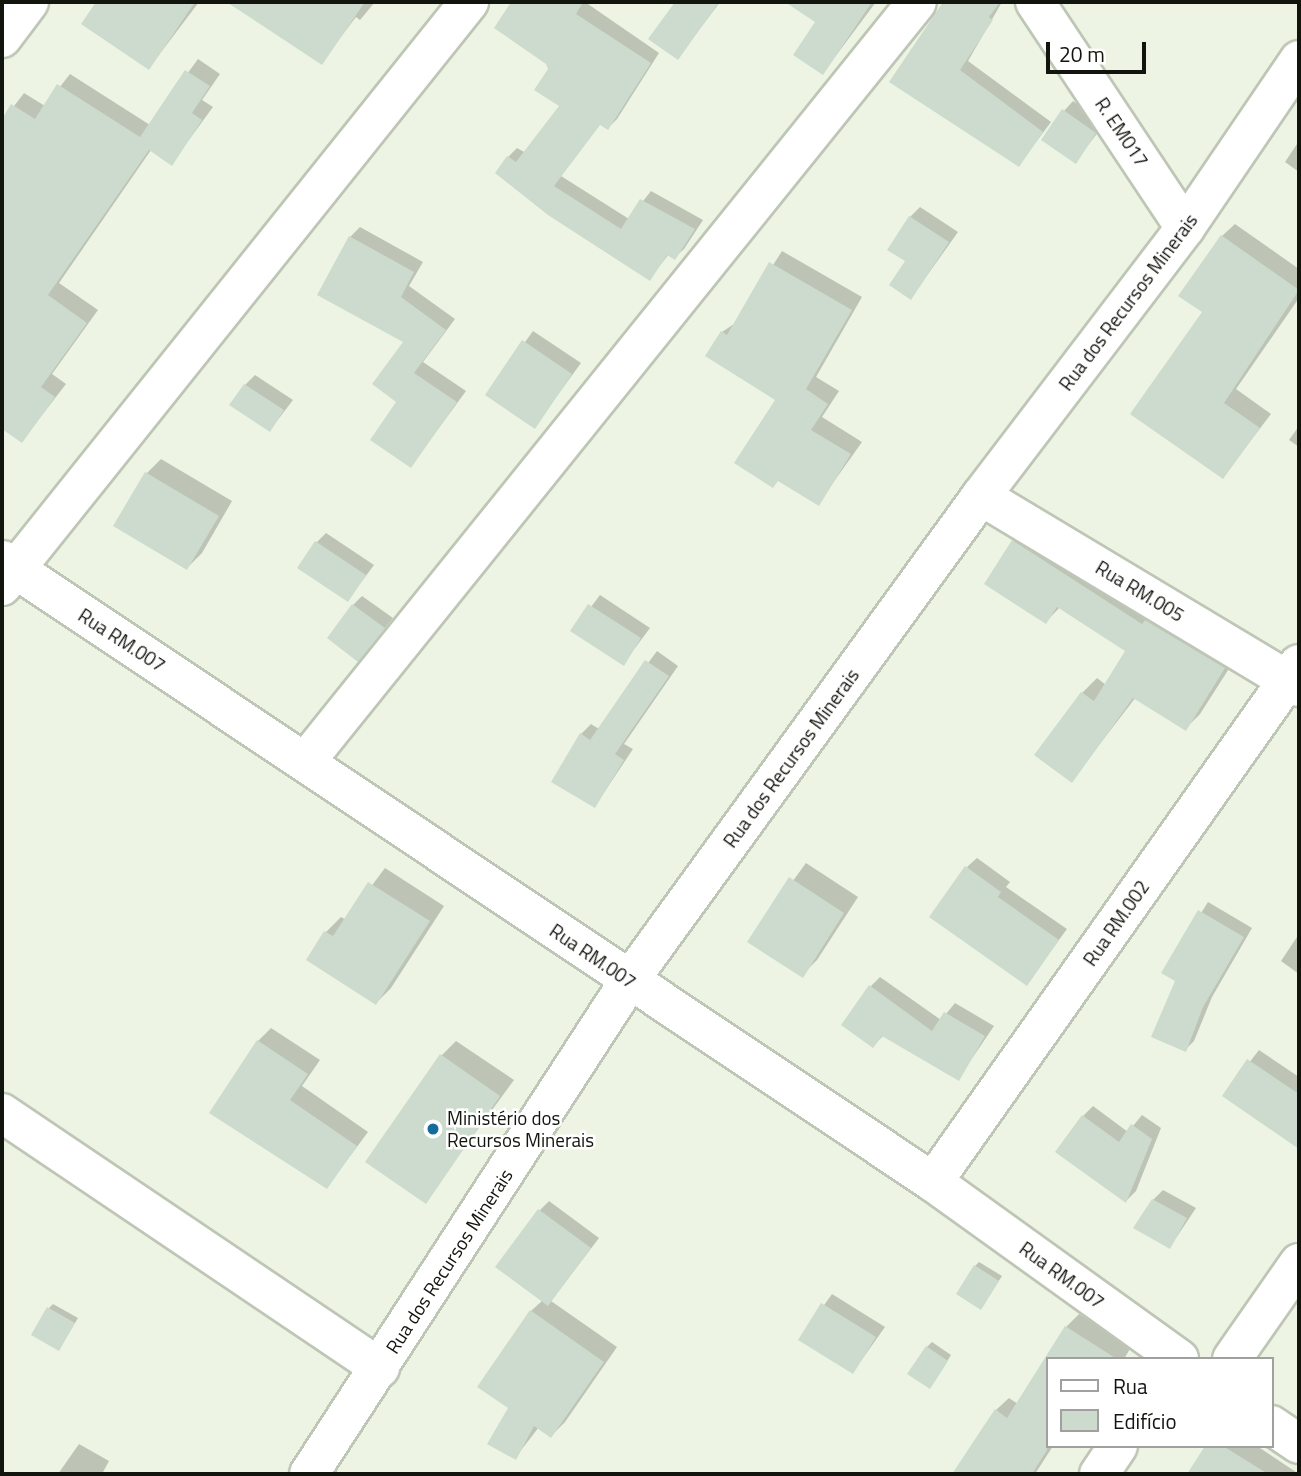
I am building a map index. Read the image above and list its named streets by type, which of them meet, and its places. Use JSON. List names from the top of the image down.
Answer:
{
  "streets": {
    "street": [
      "R. EM017",
      "Rua dos Recursos Minerais",
      "Rua RM.005",
      "Rua RM.007",
      "Rua RM.002"
    ]
  },
  "crossings": [
    ["R. EM017", "Rua dos Recursos Minerais"],
    ["Rua dos Recursos Minerais", "Rua RM.005"],
    ["Rua dos Recursos Minerais", "Rua RM.007"],
    ["Rua RM.005", "Rua RM.002"],
    ["Rua RM.007", "Rua RM.002"]
  ],
  "places": ["Ministério dos Recursos Minerais"],
  "legend": ["Rua", "Edifício"],
  "scale_bar": "20 m"
}
